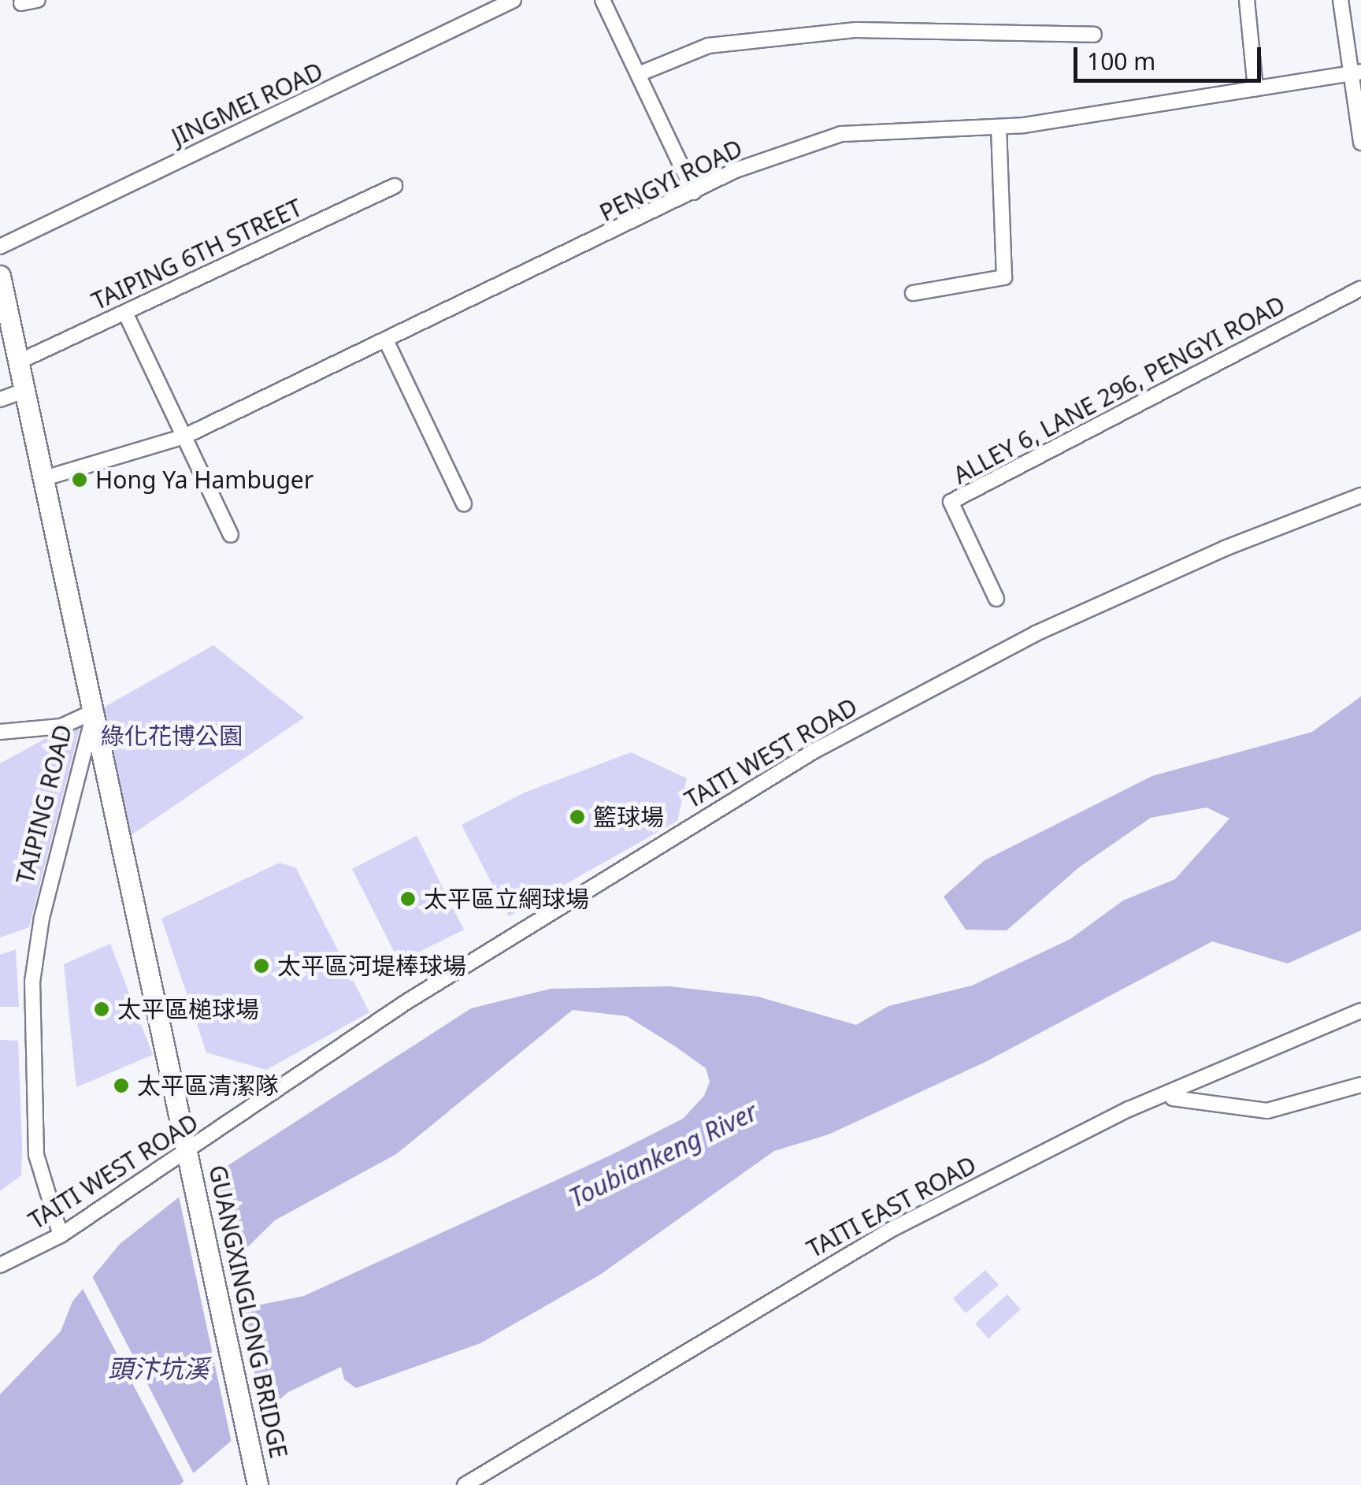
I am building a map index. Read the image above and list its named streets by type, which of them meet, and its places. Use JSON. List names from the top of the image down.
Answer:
{
  "streets": {
    "street": [
      "JINGMEI ROAD",
      "PENGYI ROAD",
      "TAIPING 6TH STREET",
      "ALLEY 6, LANE 296, PENGYI ROAD",
      "TAITI WEST ROAD",
      "TAIPING ROAD",
      "TAITI EAST ROAD",
      "GUANGXINGLONG BRIDGE"
    ]
  },
  "crossings": [
    ["PENGYI ROAD", "TAIPING ROAD"],
    ["TAIPING 6TH STREET", "TAIPING ROAD"],
    ["TAITI WEST ROAD", "TAIPING ROAD"],
    ["TAITI WEST ROAD", "GUANGXINGLONG BRIDGE"],
    ["TAIPING ROAD", "GUANGXINGLONG BRIDGE"]
  ],
  "water": ["Toubiankeng River", "頭汴坑溪"],
  "parks": ["綠化花博公園"],
  "places": [
    "Hong Ya Hambuger",
    "籃球場",
    "太平區立網球場",
    "太平區河堤棒球場",
    "太平區槌球場",
    "太平區清潔隊"
  ],
  "scale_bar": "100 m"
}
